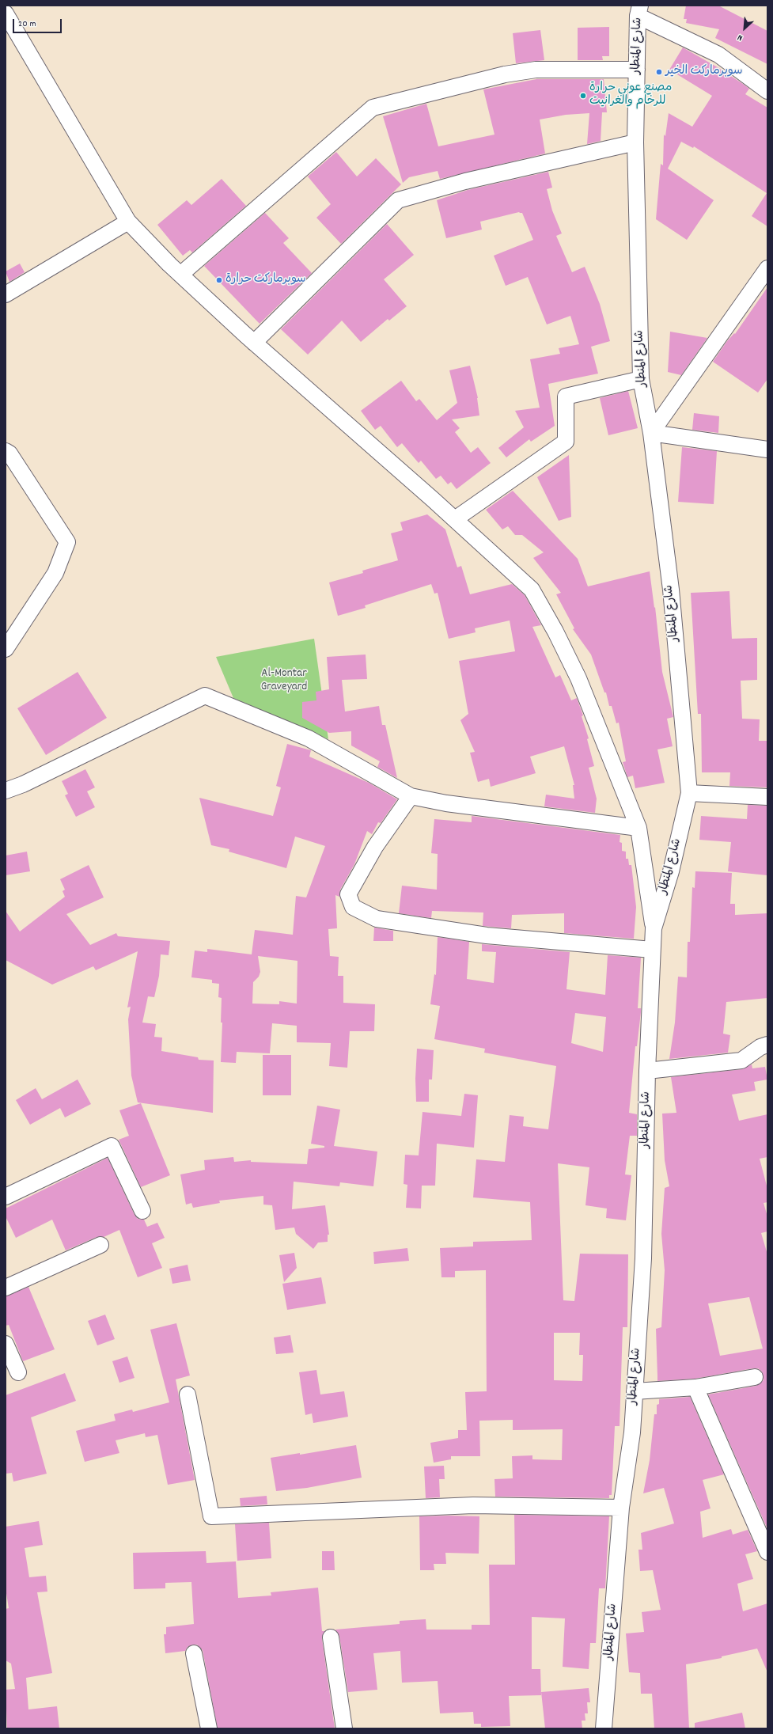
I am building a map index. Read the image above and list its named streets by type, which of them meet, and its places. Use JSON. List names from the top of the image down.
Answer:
{
  "streets": {
    "street": ["شارع المنطار"]
  },
  "parks": ["Al-Montar Graveyard"],
  "places": ["سوبرماركت الخير", "مصنع عوني حرارة للرخام والغرانيت", "سوبرماركت حرارة"],
  "scale_bar": "20 m",
  "north": "bottom left"
}
